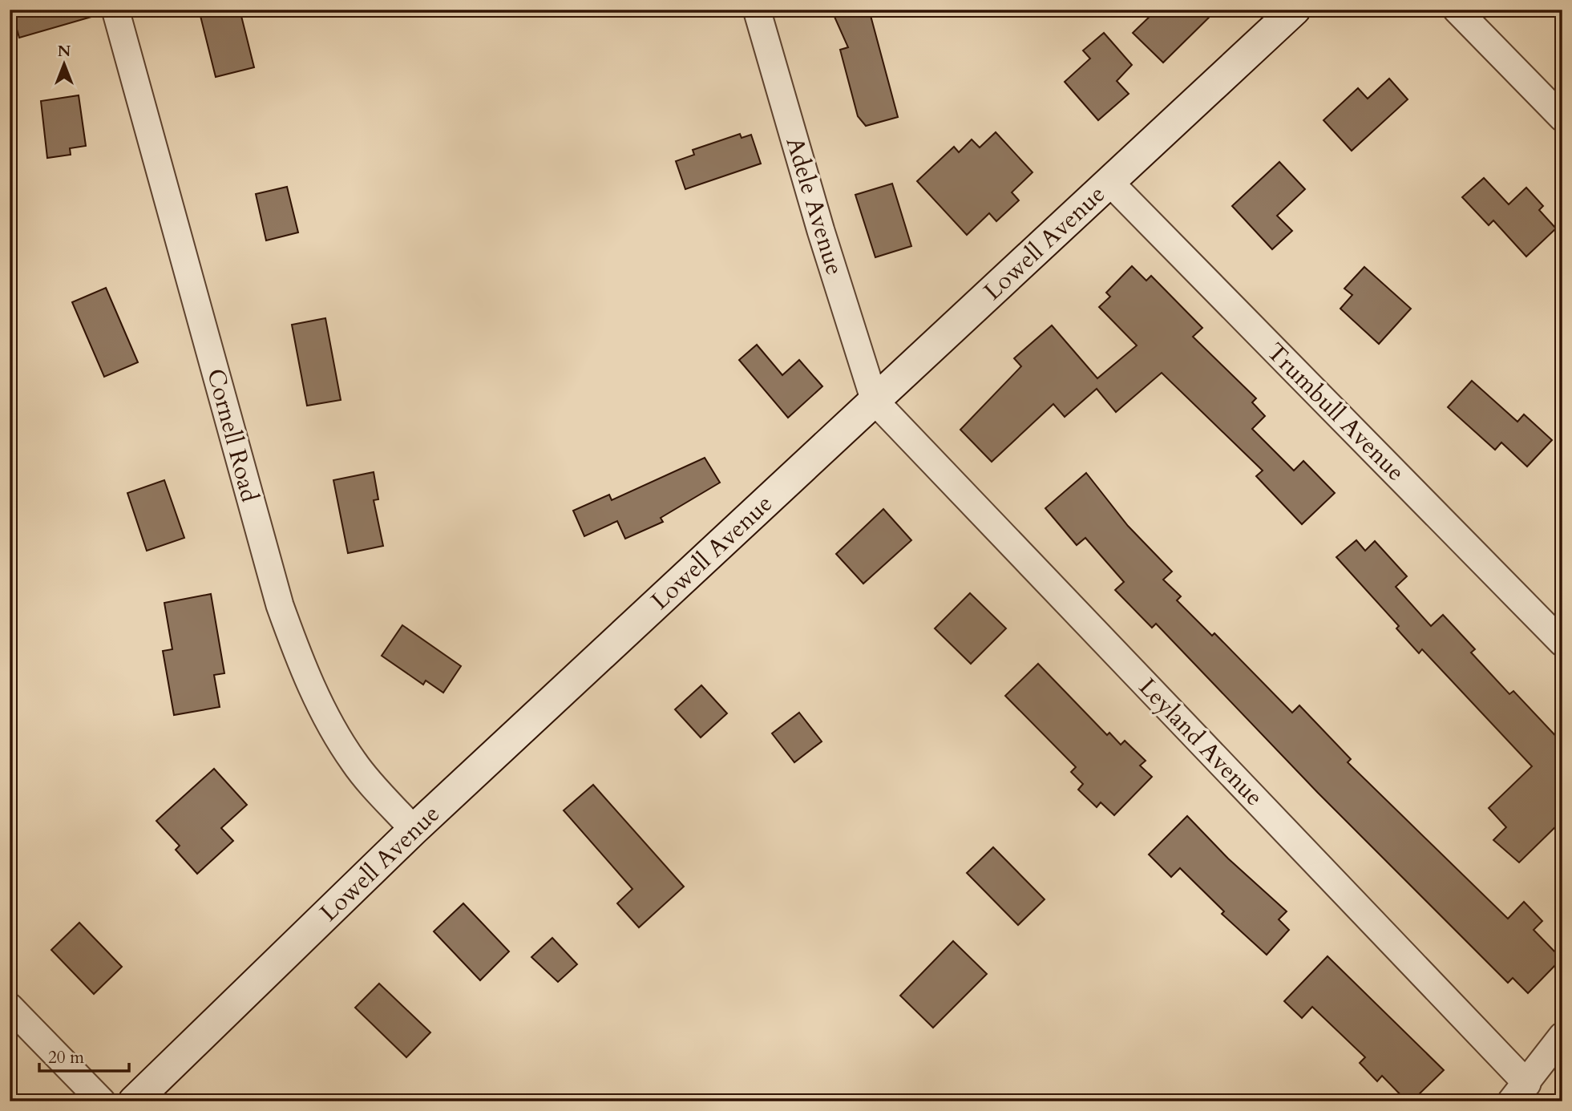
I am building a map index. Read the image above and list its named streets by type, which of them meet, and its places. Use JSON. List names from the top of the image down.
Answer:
{
  "streets": {
    "main road": ["Lowell Avenue"],
    "street": [
      "Adele Avenue",
      "Trumbull Avenue",
      "Cornell Road",
      "Leyland Avenue"
    ]
  },
  "crossings": [
    ["Adele Avenue", "Lowell Avenue"],
    ["Adele Avenue", "Leyland Avenue"],
    ["Lowell Avenue", "Trumbull Avenue"],
    ["Lowell Avenue", "Cornell Road"],
    ["Lowell Avenue", "Leyland Avenue"]
  ],
  "scale_bar": "20 m",
  "north": "top"
}
